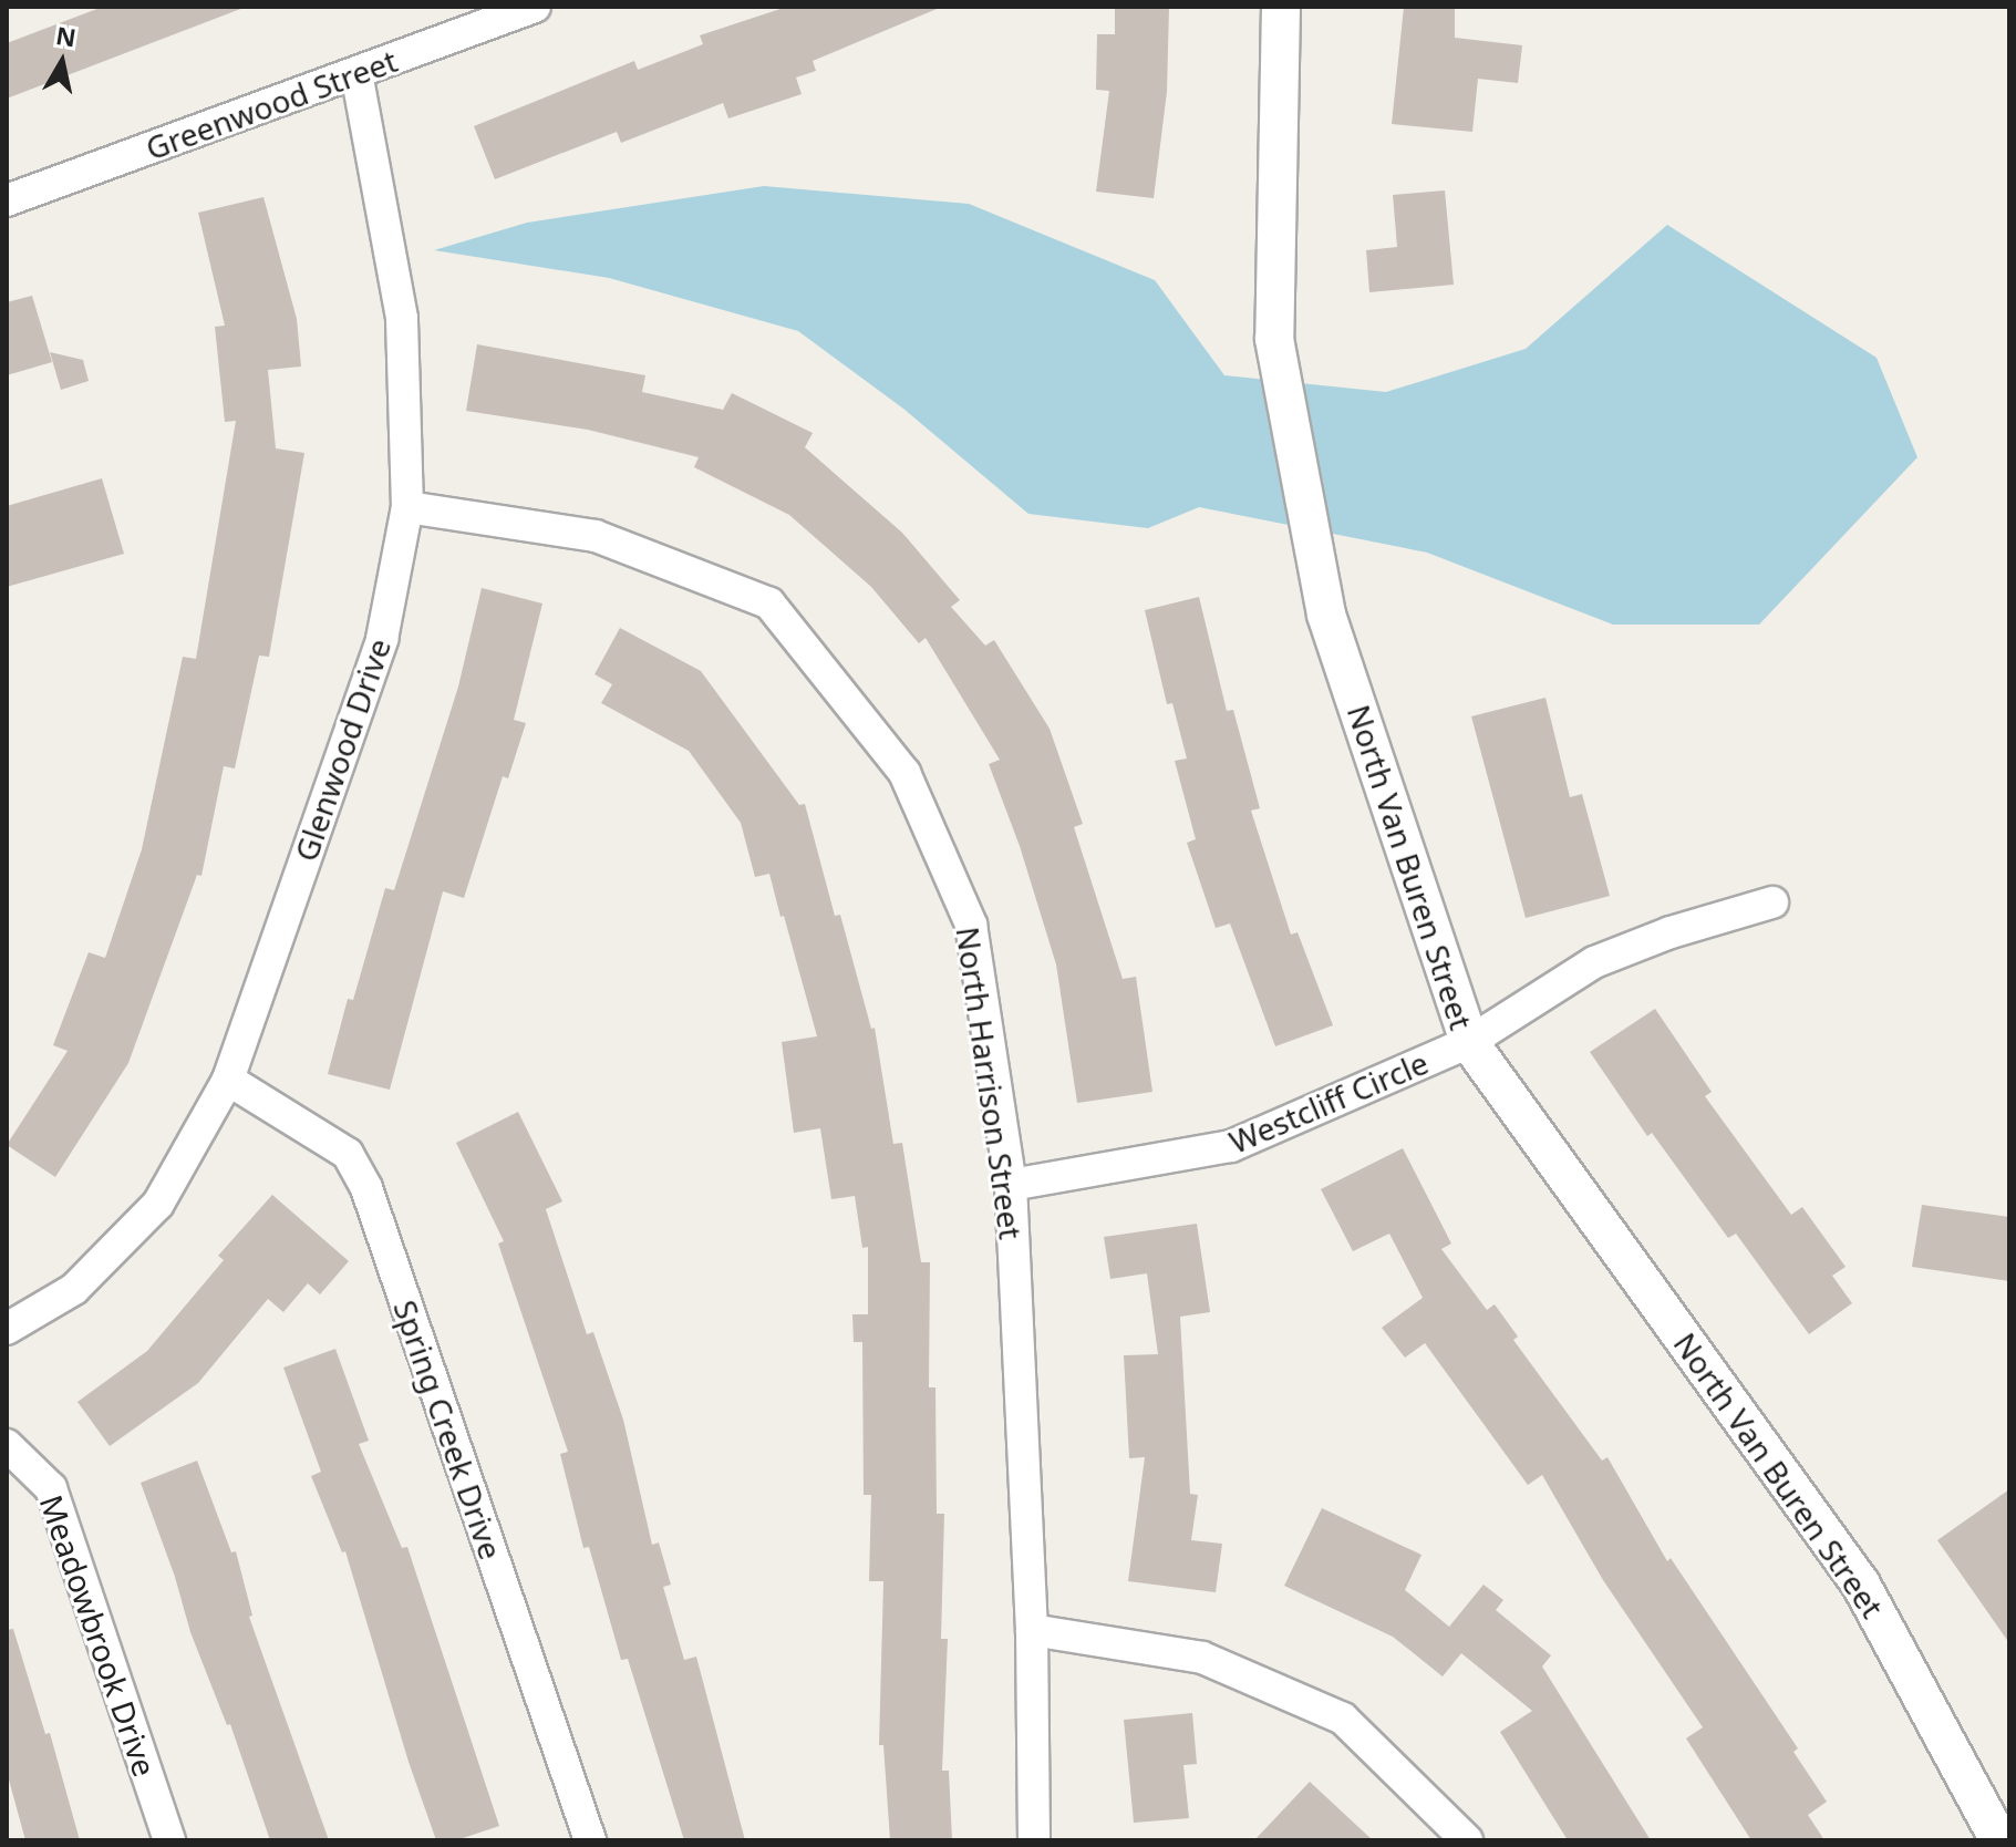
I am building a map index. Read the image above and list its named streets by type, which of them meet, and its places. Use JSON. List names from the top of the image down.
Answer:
{
  "streets": {
    "street": [
      "Greenwood Street",
      "Glenwood Drive",
      "North Van Buren Street",
      "North Harrison Street",
      "Westcliff Circle",
      "Spring Creek Drive",
      "Meadowbrook Drive"
    ]
  },
  "crossings": [
    ["Greenwood Street", "Glenwood Drive"],
    ["Glenwood Drive", "North Harrison Street"],
    ["Glenwood Drive", "Spring Creek Drive"],
    ["North Van Buren Street", "Westcliff Circle"],
    ["North Harrison Street", "Westcliff Circle"]
  ],
  "north": "top"
}
